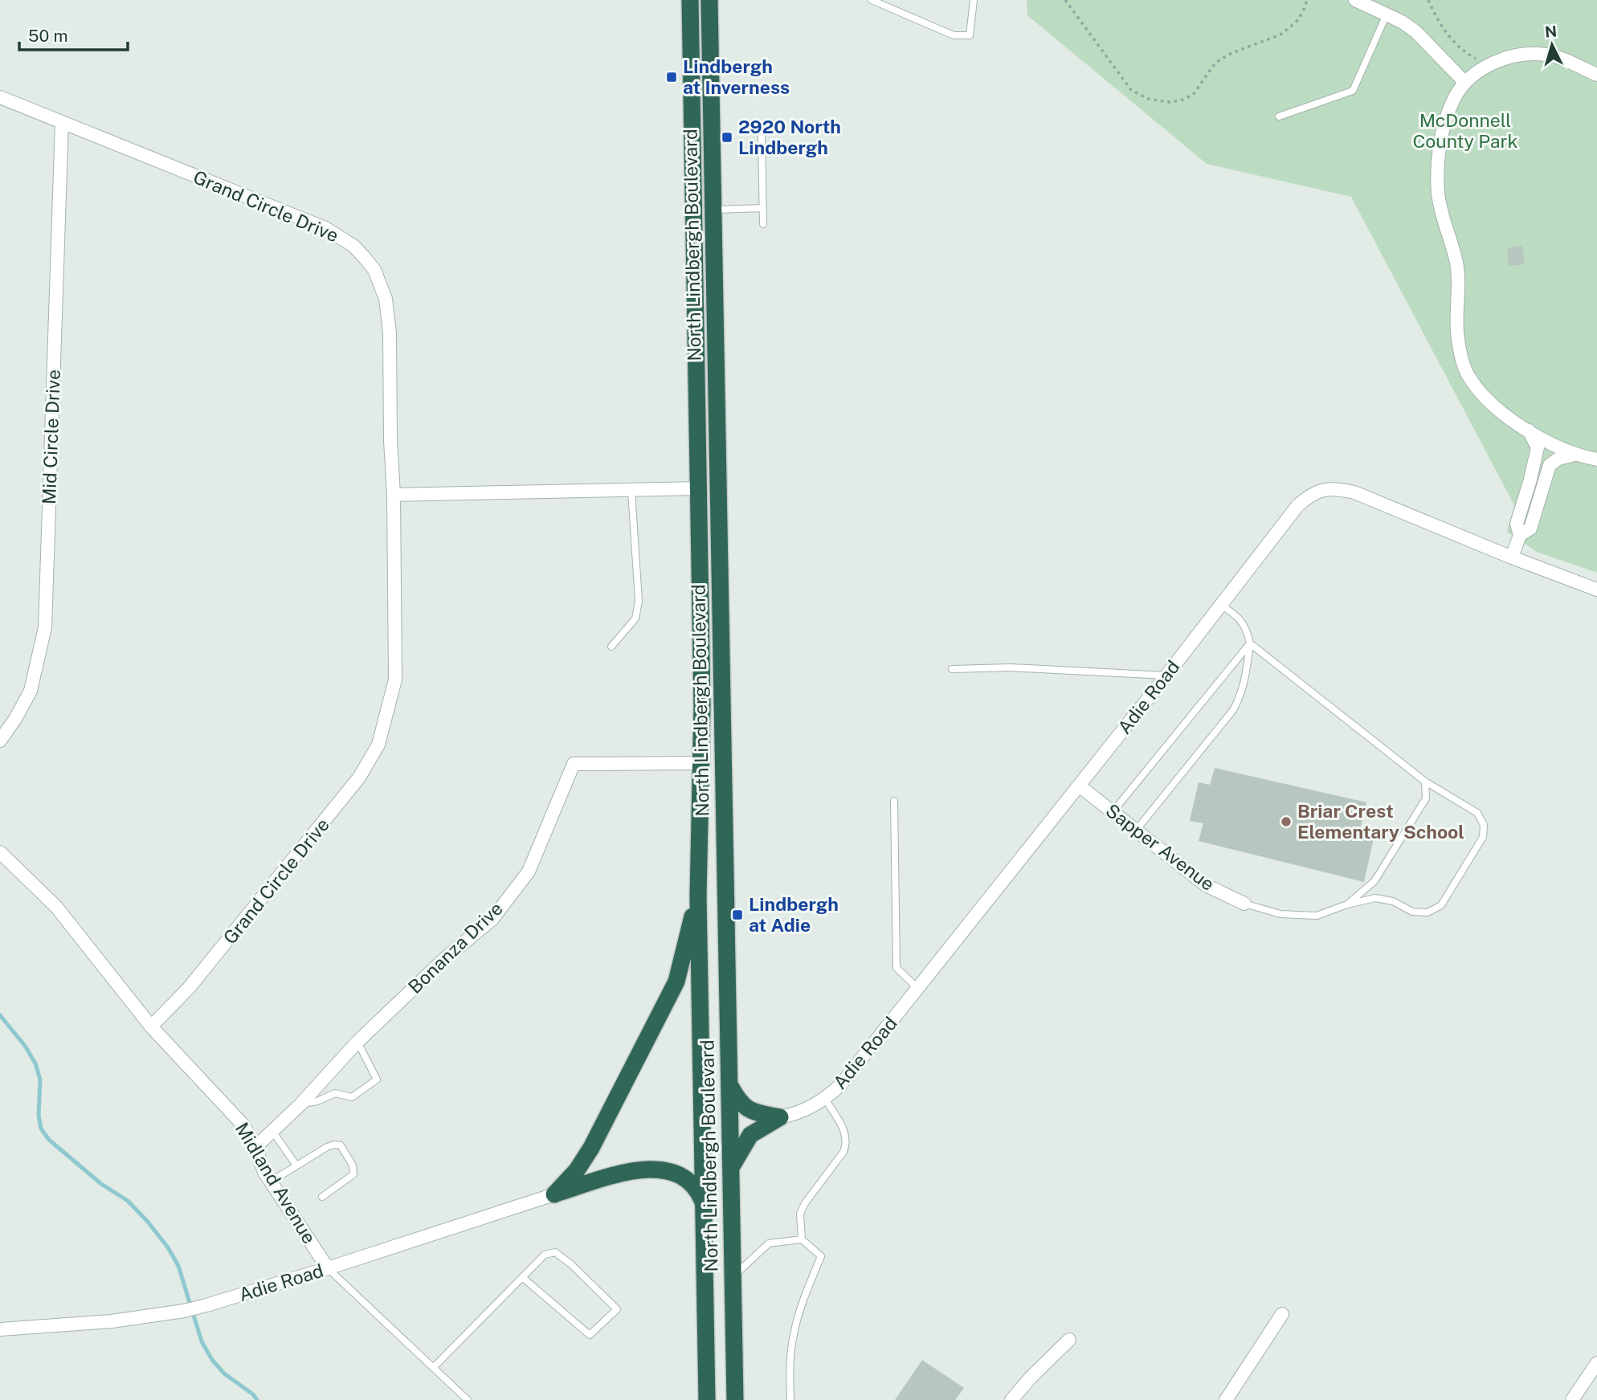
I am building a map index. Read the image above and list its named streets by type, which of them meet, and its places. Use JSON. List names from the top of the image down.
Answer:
{
  "streets": {
    "highway": ["North Lindbergh Boulevard"],
    "street": [
      "Grand Circle Drive",
      "Mid Circle Drive",
      "Adie Road",
      "Sapper Avenue",
      "Bonanza Drive",
      "Midland Avenue"
    ]
  },
  "crossings": [
    ["Grand Circle Drive", "Mid Circle Drive"],
    ["Grand Circle Drive", "Midland Avenue"],
    ["North Lindbergh Boulevard", "Bonanza Drive"],
    ["Adie Road", "Sapper Avenue"],
    ["Adie Road", "Midland Avenue"],
    ["Bonanza Drive", "Midland Avenue"]
  ],
  "parks": ["McDonnell County Park"],
  "places": {
    "transit": ["Lindbergh at Inverness", "2920 North Lindbergh", "Lindbergh at Adie"],
    "other": ["Briar Crest Elementary School"]
  },
  "scale_bar": "50 m",
  "north": "top"
}
